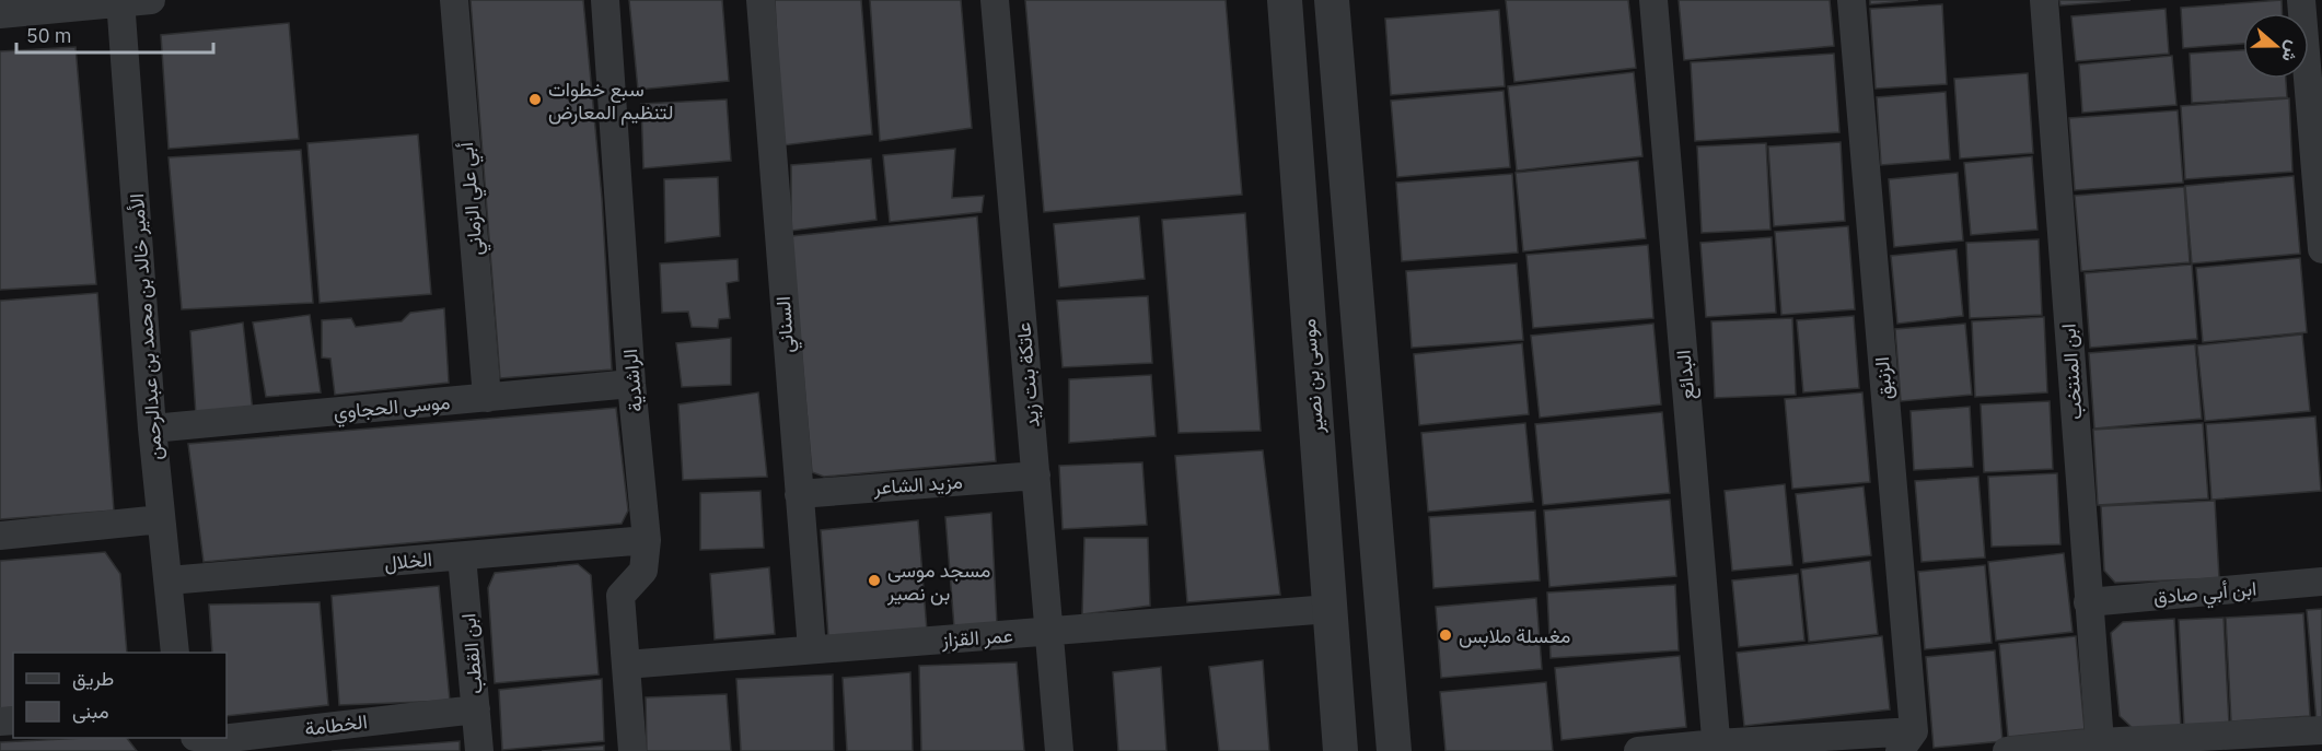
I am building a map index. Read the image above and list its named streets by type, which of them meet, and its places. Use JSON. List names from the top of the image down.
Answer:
{
  "streets": {
    "street": [
      "أبي علي الزماني",
      "السناني",
      "الأمير خالد بن محمد بن عبدالرحمن",
      "ابن المنتخب",
      "عاتكة بنت زيد",
      "البدائع",
      "موسى بن نصير",
      "الزنبق",
      "الراشدية",
      "موسى الحجاوي",
      "مزيد الشاعر",
      "الخلال",
      "ابن أبي صادق",
      "عمر القزاز",
      "ابن القطب",
      "الخطامة"
    ]
  },
  "crossings": [
    ["أبي علي الزماني", "موسى الحجاوي"],
    ["السناني", "مزيد الشاعر"],
    ["السناني", "عمر القزاز"],
    ["الأمير خالد بن محمد بن عبدالرحمن", "موسى الحجاوي"],
    ["الأمير خالد بن محمد بن عبدالرحمن", "الخلال"],
    ["ابن المنتخب", "ابن أبي صادق"],
    ["عاتكة بنت زيد", "مزيد الشاعر"],
    ["عاتكة بنت زيد", "عمر القزاز"],
    ["موسى بن نصير", "عمر القزاز"],
    ["الراشدية", "موسى الحجاوي"],
    ["الراشدية", "الخلال"],
    ["الراشدية", "عمر القزاز"],
    ["الخلال", "ابن القطب"],
    ["ابن القطب", "الخطامة"]
  ],
  "places": ["سبع خطوات لتنظيم المعارض", "مسجد موسى بن نصير", "مغسلة ملابس"],
  "legend": ["طريق", "مبنى"],
  "scale_bar": "50 m",
  "north": "right"
}
